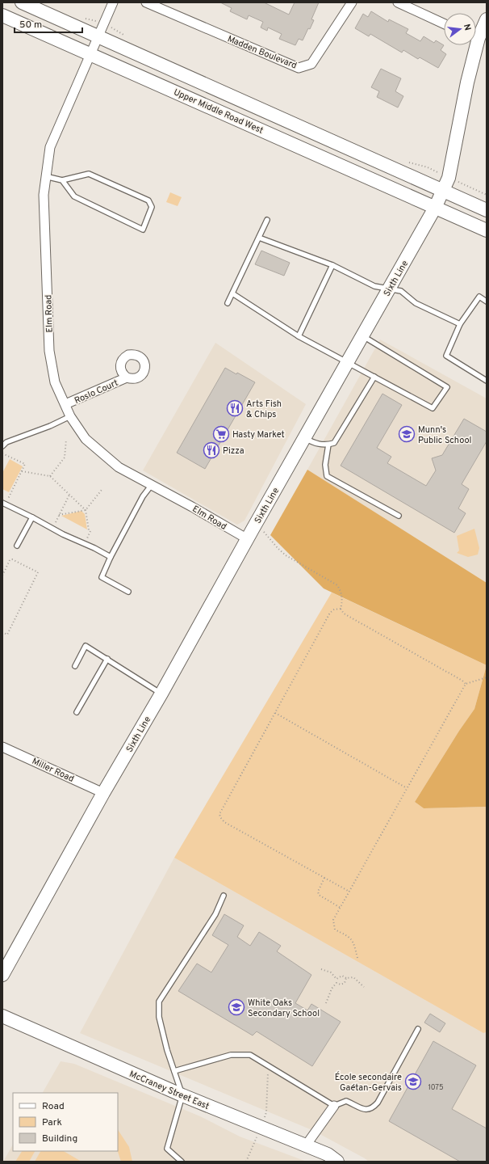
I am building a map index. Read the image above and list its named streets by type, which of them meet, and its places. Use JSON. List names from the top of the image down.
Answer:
{
  "streets": {
    "street": [
      "Madden Boulevard",
      "Upper Middle Road West",
      "Sixth Line",
      "Elm Road",
      "Roslo Court",
      "Miller Road",
      "McCraney Street East"
    ]
  },
  "crossings": [
    ["Upper Middle Road West", "Sixth Line"],
    ["Upper Middle Road West", "Elm Road"],
    ["Sixth Line", "Elm Road"],
    ["Sixth Line", "Miller Road"],
    ["Elm Road", "Roslo Court"]
  ],
  "places": {
    "restaurant": ["Arts Fish & Chips", "Pizza"],
    "supermarket": ["Hasty Market"],
    "school or university": ["Munn's Public School", "White Oaks Secondary School", "École secondaire Gaétan-Gervais"]
  },
  "house_numbers": ["1075"],
  "legend": ["Road", "Park", "Building"],
  "scale_bar": "50 m",
  "north": "right"
}
